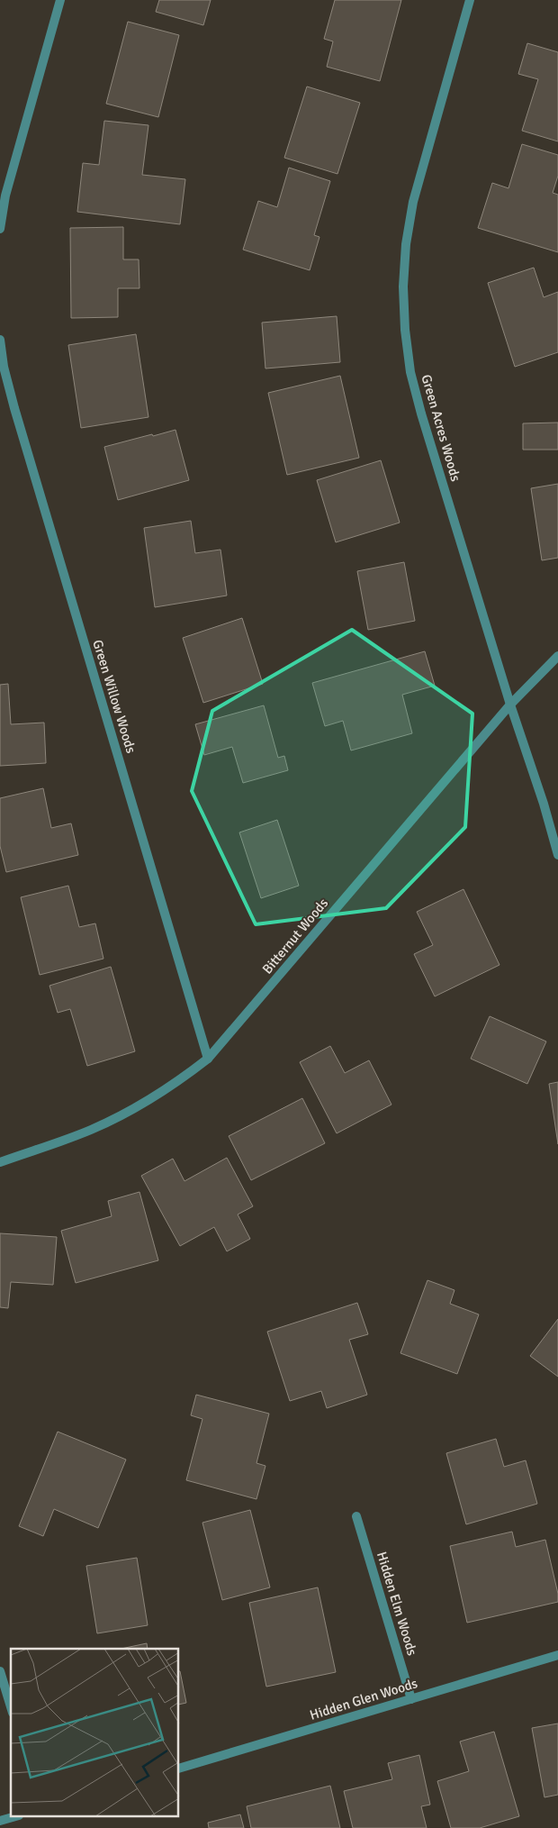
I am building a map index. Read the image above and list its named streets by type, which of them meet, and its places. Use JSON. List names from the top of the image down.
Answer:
{
  "streets": {
    "street": [
      "Green Acres Woods",
      "Green Willow Woods",
      "Bitternut Woods",
      "Hidden Elm Woods",
      "Hidden Glen Woods"
    ]
  },
  "crossings": [
    ["Green Acres Woods", "Bitternut Woods"],
    ["Green Willow Woods", "Bitternut Woods"],
    ["Hidden Elm Woods", "Hidden Glen Woods"]
  ]
}
